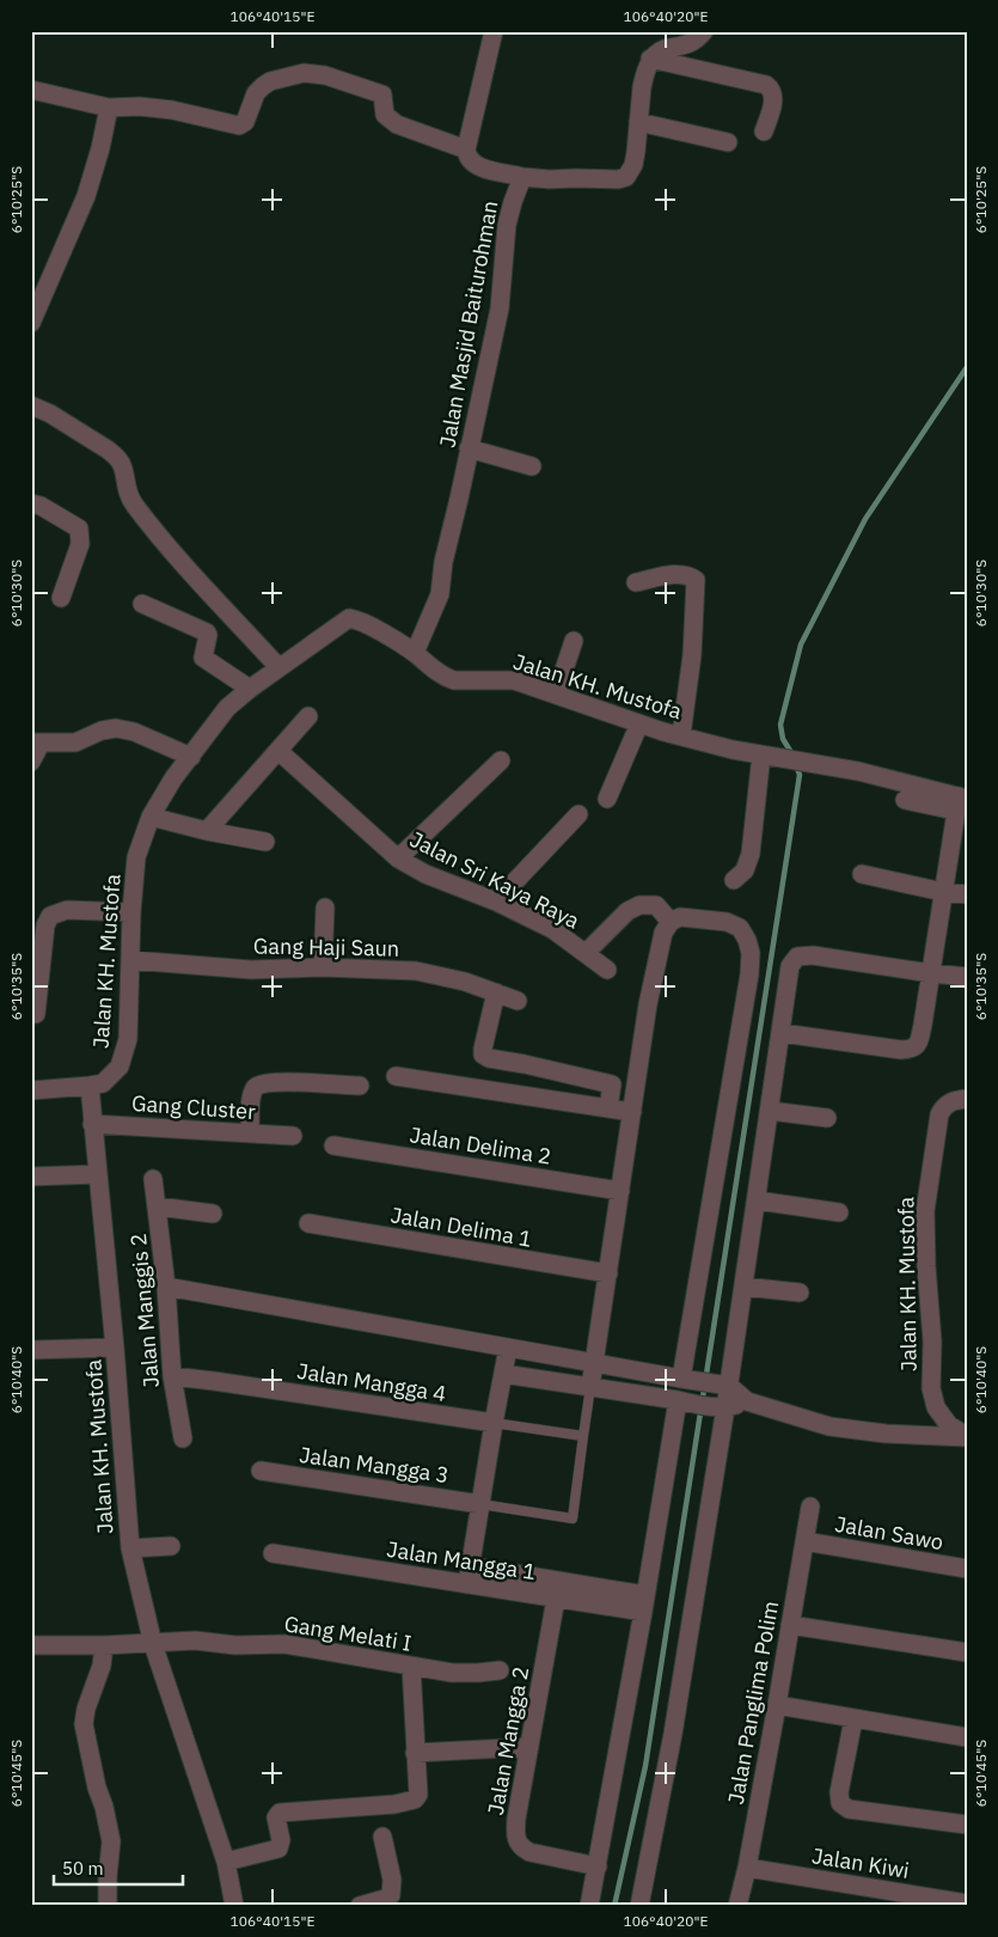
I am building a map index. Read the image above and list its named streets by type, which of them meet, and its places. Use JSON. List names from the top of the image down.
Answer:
{
  "streets": {
    "street": [
      "Jalan Masjid Baiturohman",
      "Jalan KH. Mustofa",
      "Jalan Sri Kaya Raya",
      "Gang Haji Saun",
      "Gang Cluster",
      "Jalan Delima 2",
      "Jalan Delima 1",
      "Jalan Manggis 2",
      "Jalan Mangga 4",
      "Jalan Mangga 3",
      "Jalan Sawo",
      "Jalan Mangga 1",
      "Gang Melati I",
      "Jalan Panglima Polim",
      "Jalan Mangga 2",
      "Jalan Kiwi"
    ]
  },
  "crossings": [
    ["Jalan Masjid Baiturohman", "Jalan KH. Mustofa"],
    ["Jalan KH. Mustofa", "Gang Haji Saun"],
    ["Jalan KH. Mustofa", "Gang Cluster"],
    ["Jalan KH. Mustofa", "Gang Melati I"],
    ["Jalan Manggis 2", "Jalan Mangga 4"],
    ["Jalan Sawo", "Jalan Panglima Polim"],
    ["Jalan Mangga 1", "Jalan Mangga 2"],
    ["Jalan Panglima Polim", "Jalan Kiwi"]
  ],
  "scale_bar": "50 m",
  "coordinates": [
    "106°40'15\"E",
    "106°40'20\"E",
    "6°10'25\"S",
    "6°10'30\"S",
    "6°10'35\"S",
    "6°10'40\"S",
    "6°10'45\"S"
  ]
}
